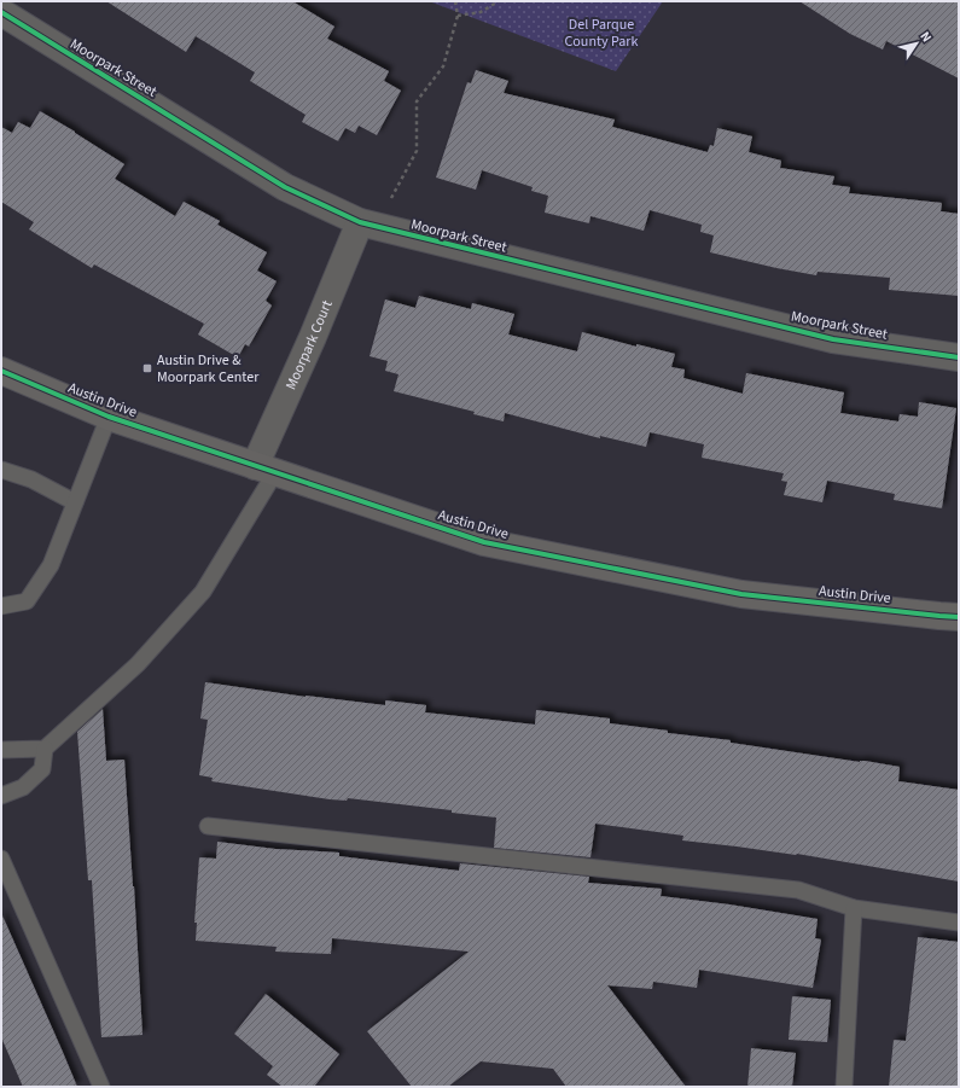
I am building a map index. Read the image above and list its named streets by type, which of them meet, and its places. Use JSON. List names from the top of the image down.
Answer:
{
  "streets": {
    "main road": ["Austin Drive"],
    "street": ["Moorpark Street", "Moorpark Court"]
  },
  "crossings": [
    ["Moorpark Street", "Moorpark Court"],
    ["Moorpark Court", "Austin Drive"]
  ],
  "parks": ["Del Parque County Park"],
  "places": {
    "transit": ["Austin Drive & Moorpark Center"]
  },
  "north": "top right"
}
